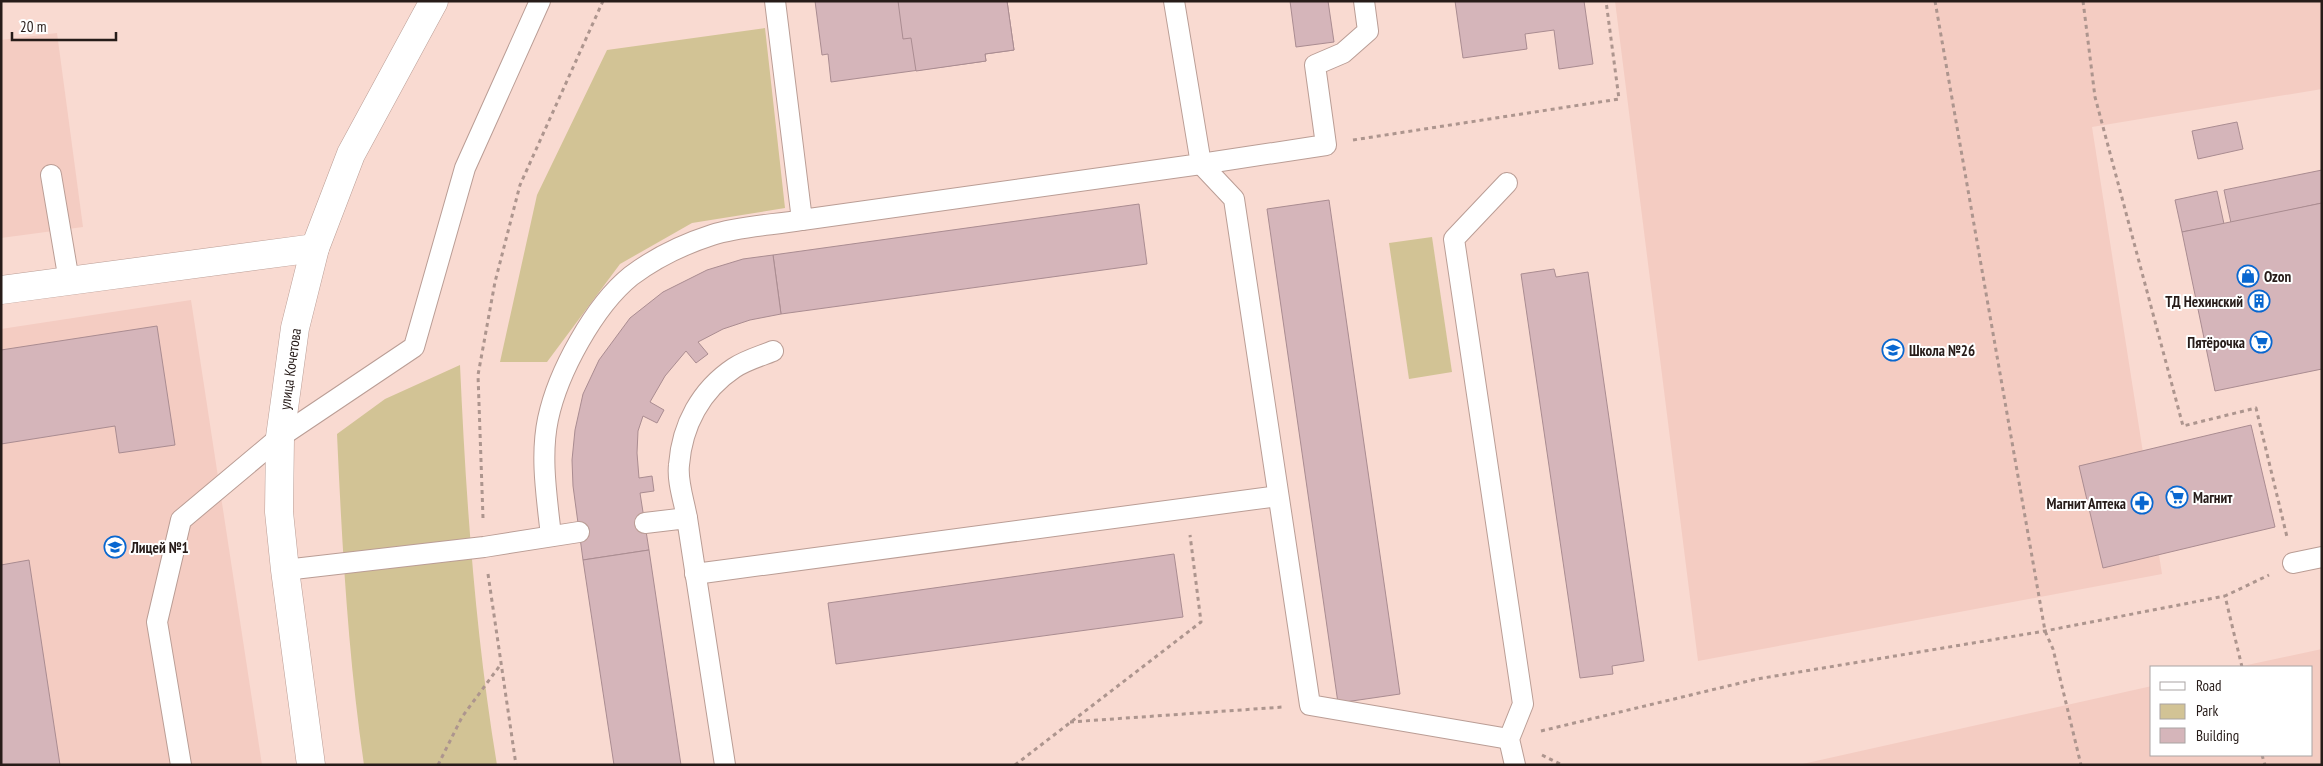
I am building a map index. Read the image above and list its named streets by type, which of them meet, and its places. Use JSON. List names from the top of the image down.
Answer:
{
  "streets": {
    "main road": ["улица Кочетова"]
  },
  "places": {
    "shop": ["Ozon"],
    "building": ["ТД Нехинский"],
    "supermarket": ["Пятёрочка", "Магнит"],
    "school or university": ["Школа №26", "Лицей №1"],
    "pharmacy": ["Магнит Аптека"]
  },
  "legend": ["Road", "Park", "Building"],
  "scale_bar": "20 m"
}
